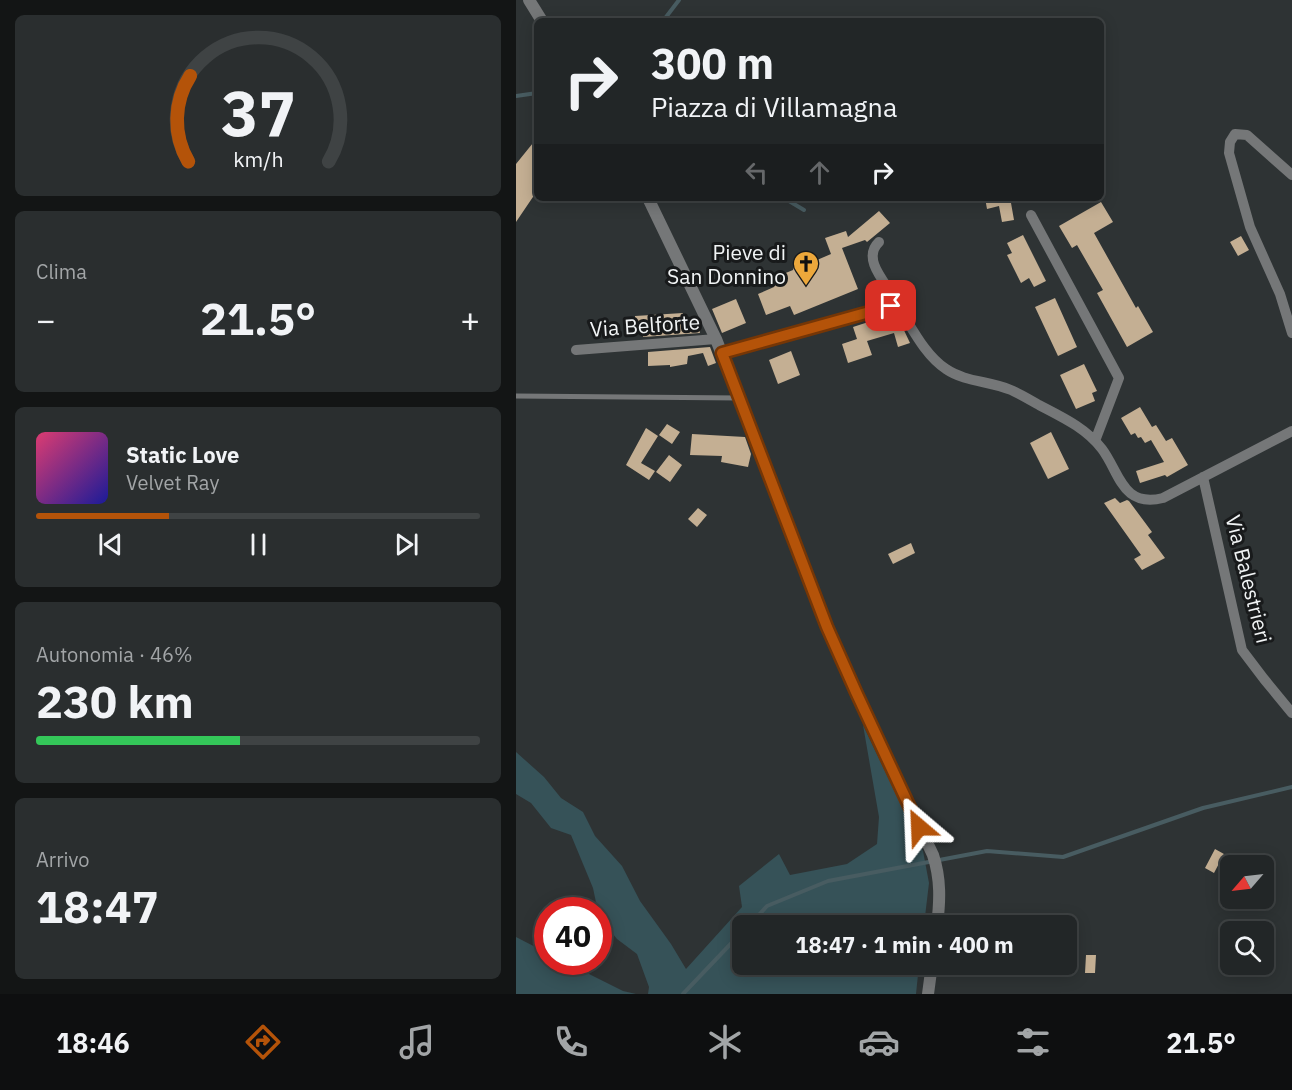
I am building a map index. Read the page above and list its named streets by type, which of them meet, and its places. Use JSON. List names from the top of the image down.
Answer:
{
  "streets": {
    "street": ["Via Belforte", "Via Balestrieri"]
  },
  "places": {
    "church": ["Pieve di San Donnino"]
  },
  "north": "bottom left",
  "page": {
    "turn": ["300 m", "Piazza di Villamagna"],
    "tile": [
      "Clima",
      ["Autonomia · 46%", "230 km"],
      ["Arrivo", "18:47"]
    ],
    "heat": ["−", "21.5°", "+"],
    "song": ["Static Love", "Velvet Ray"],
    "limit": "40",
    "trip": "18:47 · 1 min · 400 m",
    "tabs": ["18:46", "21.5°"],
    "gauge": ["37", "km/h"]
  }
}
